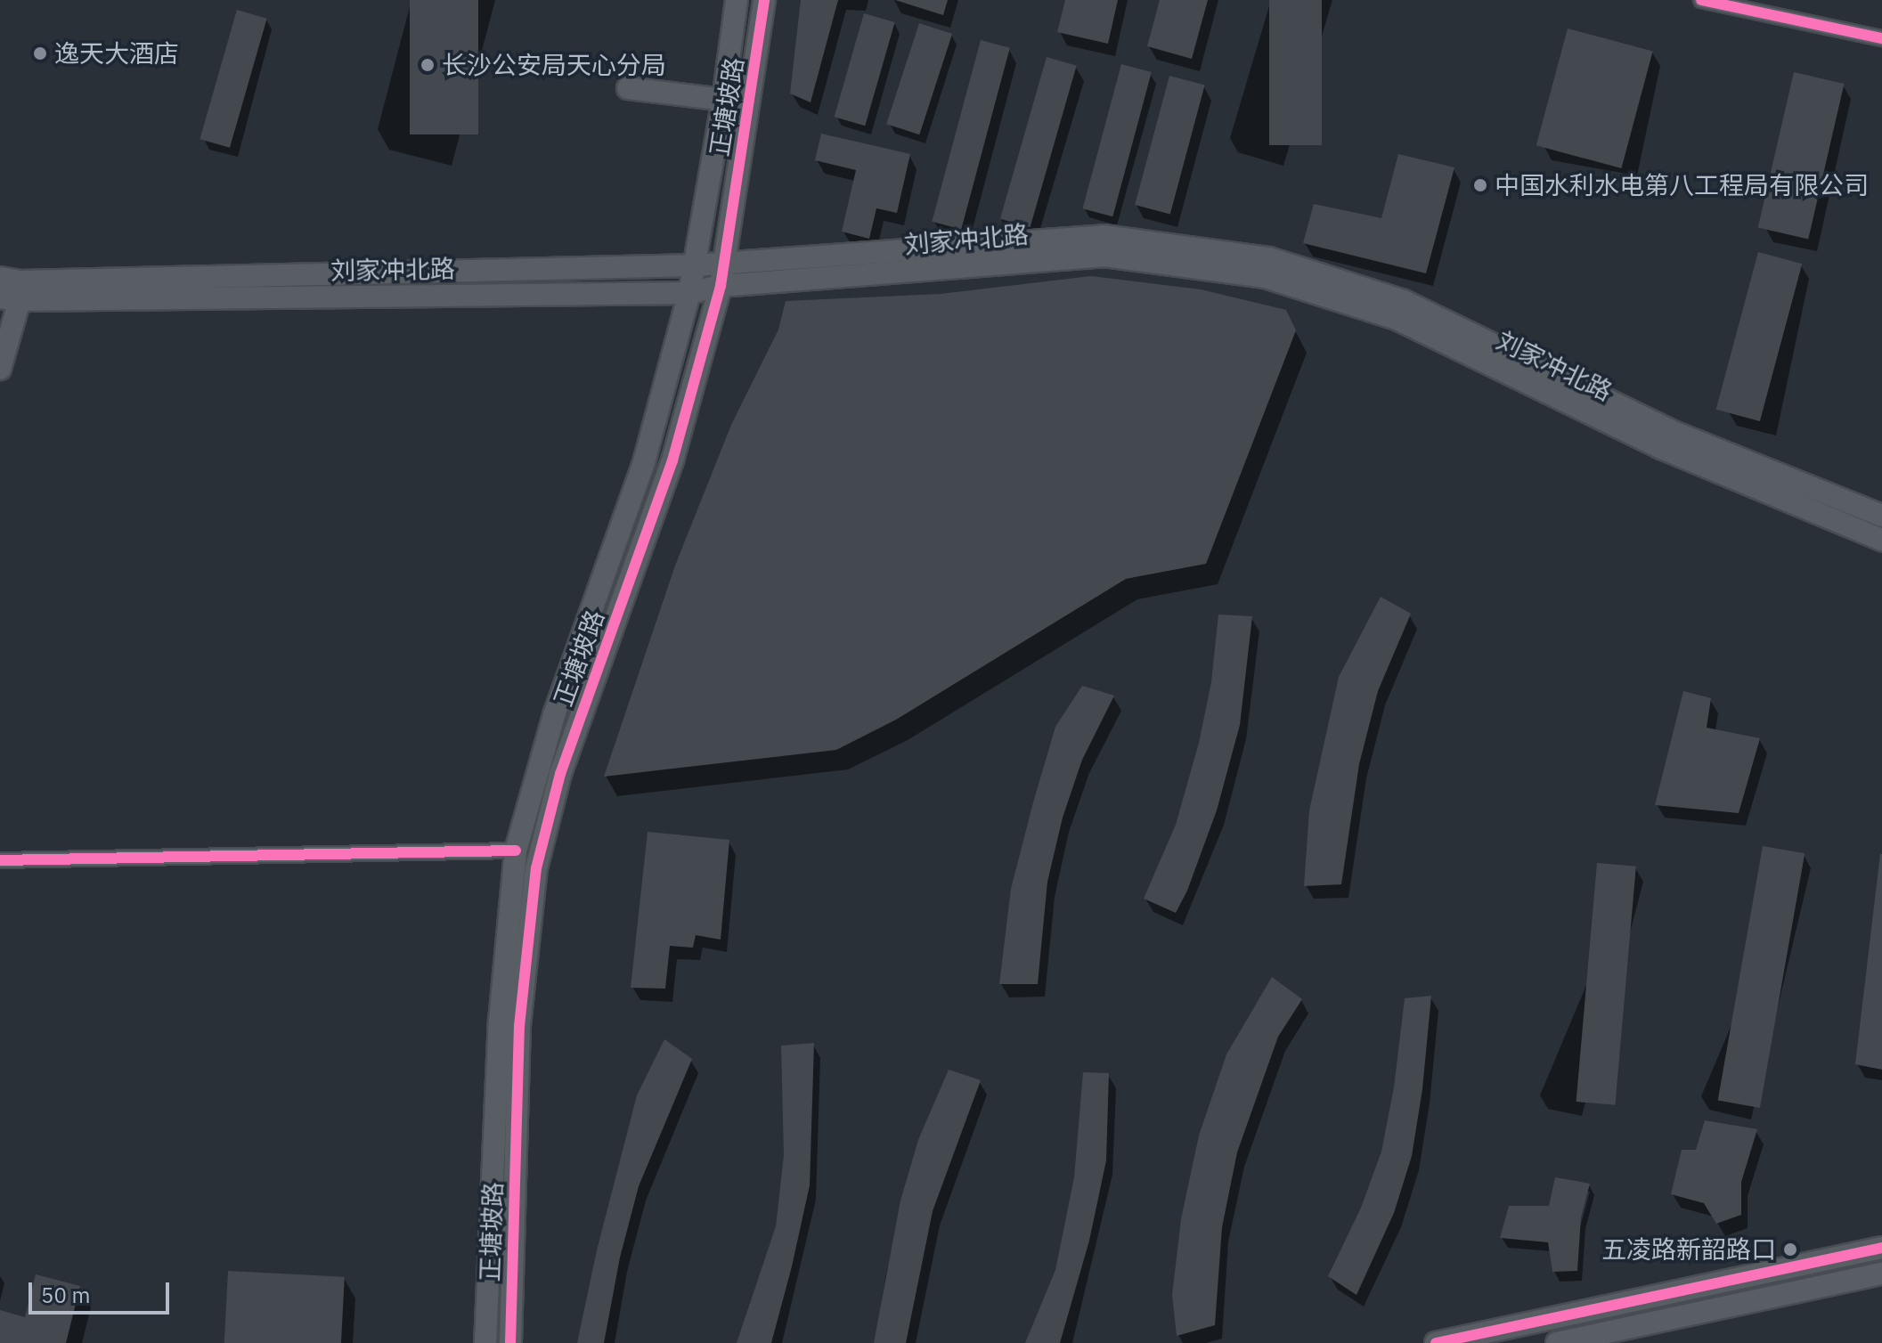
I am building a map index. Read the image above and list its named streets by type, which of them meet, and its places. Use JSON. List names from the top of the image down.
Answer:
{
  "streets": {
    "main road": ["正塘坡路", "刘家冲北路"]
  },
  "crossings": [
    ["正塘坡路", "刘家冲北路"]
  ],
  "places": [
    "逸天大酒店",
    "长沙公安局天心分局",
    "中国水利水电第八工程局有限公司",
    "五凌路新韶路口"
  ],
  "scale_bar": "50 m"
}
